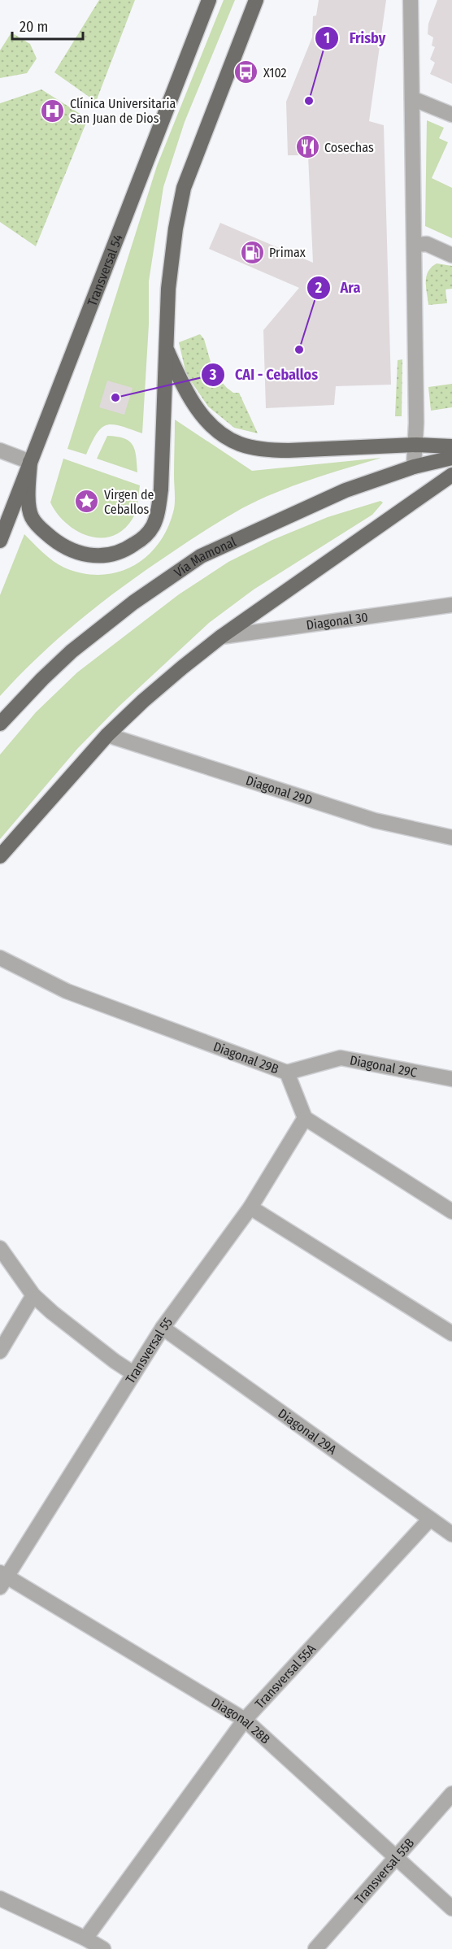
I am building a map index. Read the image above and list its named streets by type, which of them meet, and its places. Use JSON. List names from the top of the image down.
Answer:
{
  "streets": {
    "main road": ["Transversal 54", "Vía Mamonal"],
    "street": [
      "Diagonal 30",
      "Diagonal 29D",
      "Diagonal 29B",
      "Diagonal 29C",
      "Transversal 55",
      "Diagonal 29A",
      "Transversal 55A",
      "Diagonal 28B",
      "Transversal 55B"
    ]
  },
  "crossings": [
    ["Diagonal 29B", "Diagonal 29C"],
    ["Diagonal 29B", "Transversal 55"],
    ["Transversal 55", "Diagonal 29A"],
    ["Transversal 55", "Diagonal 28B"],
    ["Diagonal 29A", "Transversal 55A"],
    ["Transversal 55A", "Diagonal 28B"],
    ["Diagonal 28B", "Transversal 55B"]
  ],
  "places": {
    "bus stop": ["X102"],
    "other": ["Frisby", "Ara", "CAI - Ceballos"],
    "hospital": ["Clínica Universitaria San Juan de Dios"],
    "restaurant": ["Cosechas"],
    "fuel station": ["Primax"],
    "place": ["Virgen de Ceballos"]
  },
  "scale_bar": "20 m"
}
